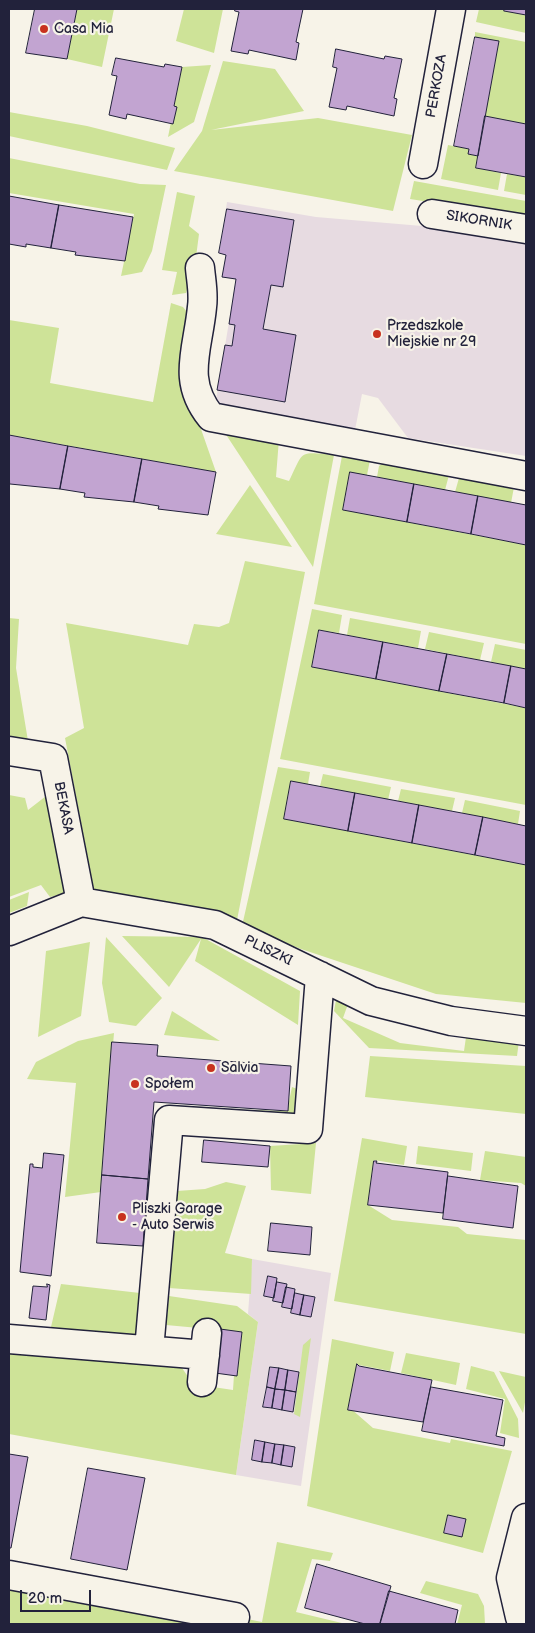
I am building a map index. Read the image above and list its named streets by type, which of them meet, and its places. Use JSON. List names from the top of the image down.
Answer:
{
  "streets": {
    "street": [
      "PERKOZA",
      "SIKORNIK",
      "BEKASA",
      "PLISZKI"
    ]
  },
  "crossings": [
    ["BEKASA", "PLISZKI"]
  ],
  "places": [
    "Casa Mia",
    "Przedszkole Miejskie nr 29",
    "Salvia",
    "Społem",
    "Pliszki Garage - Auto Serwis"
  ],
  "scale_bar": "20 m"
}
